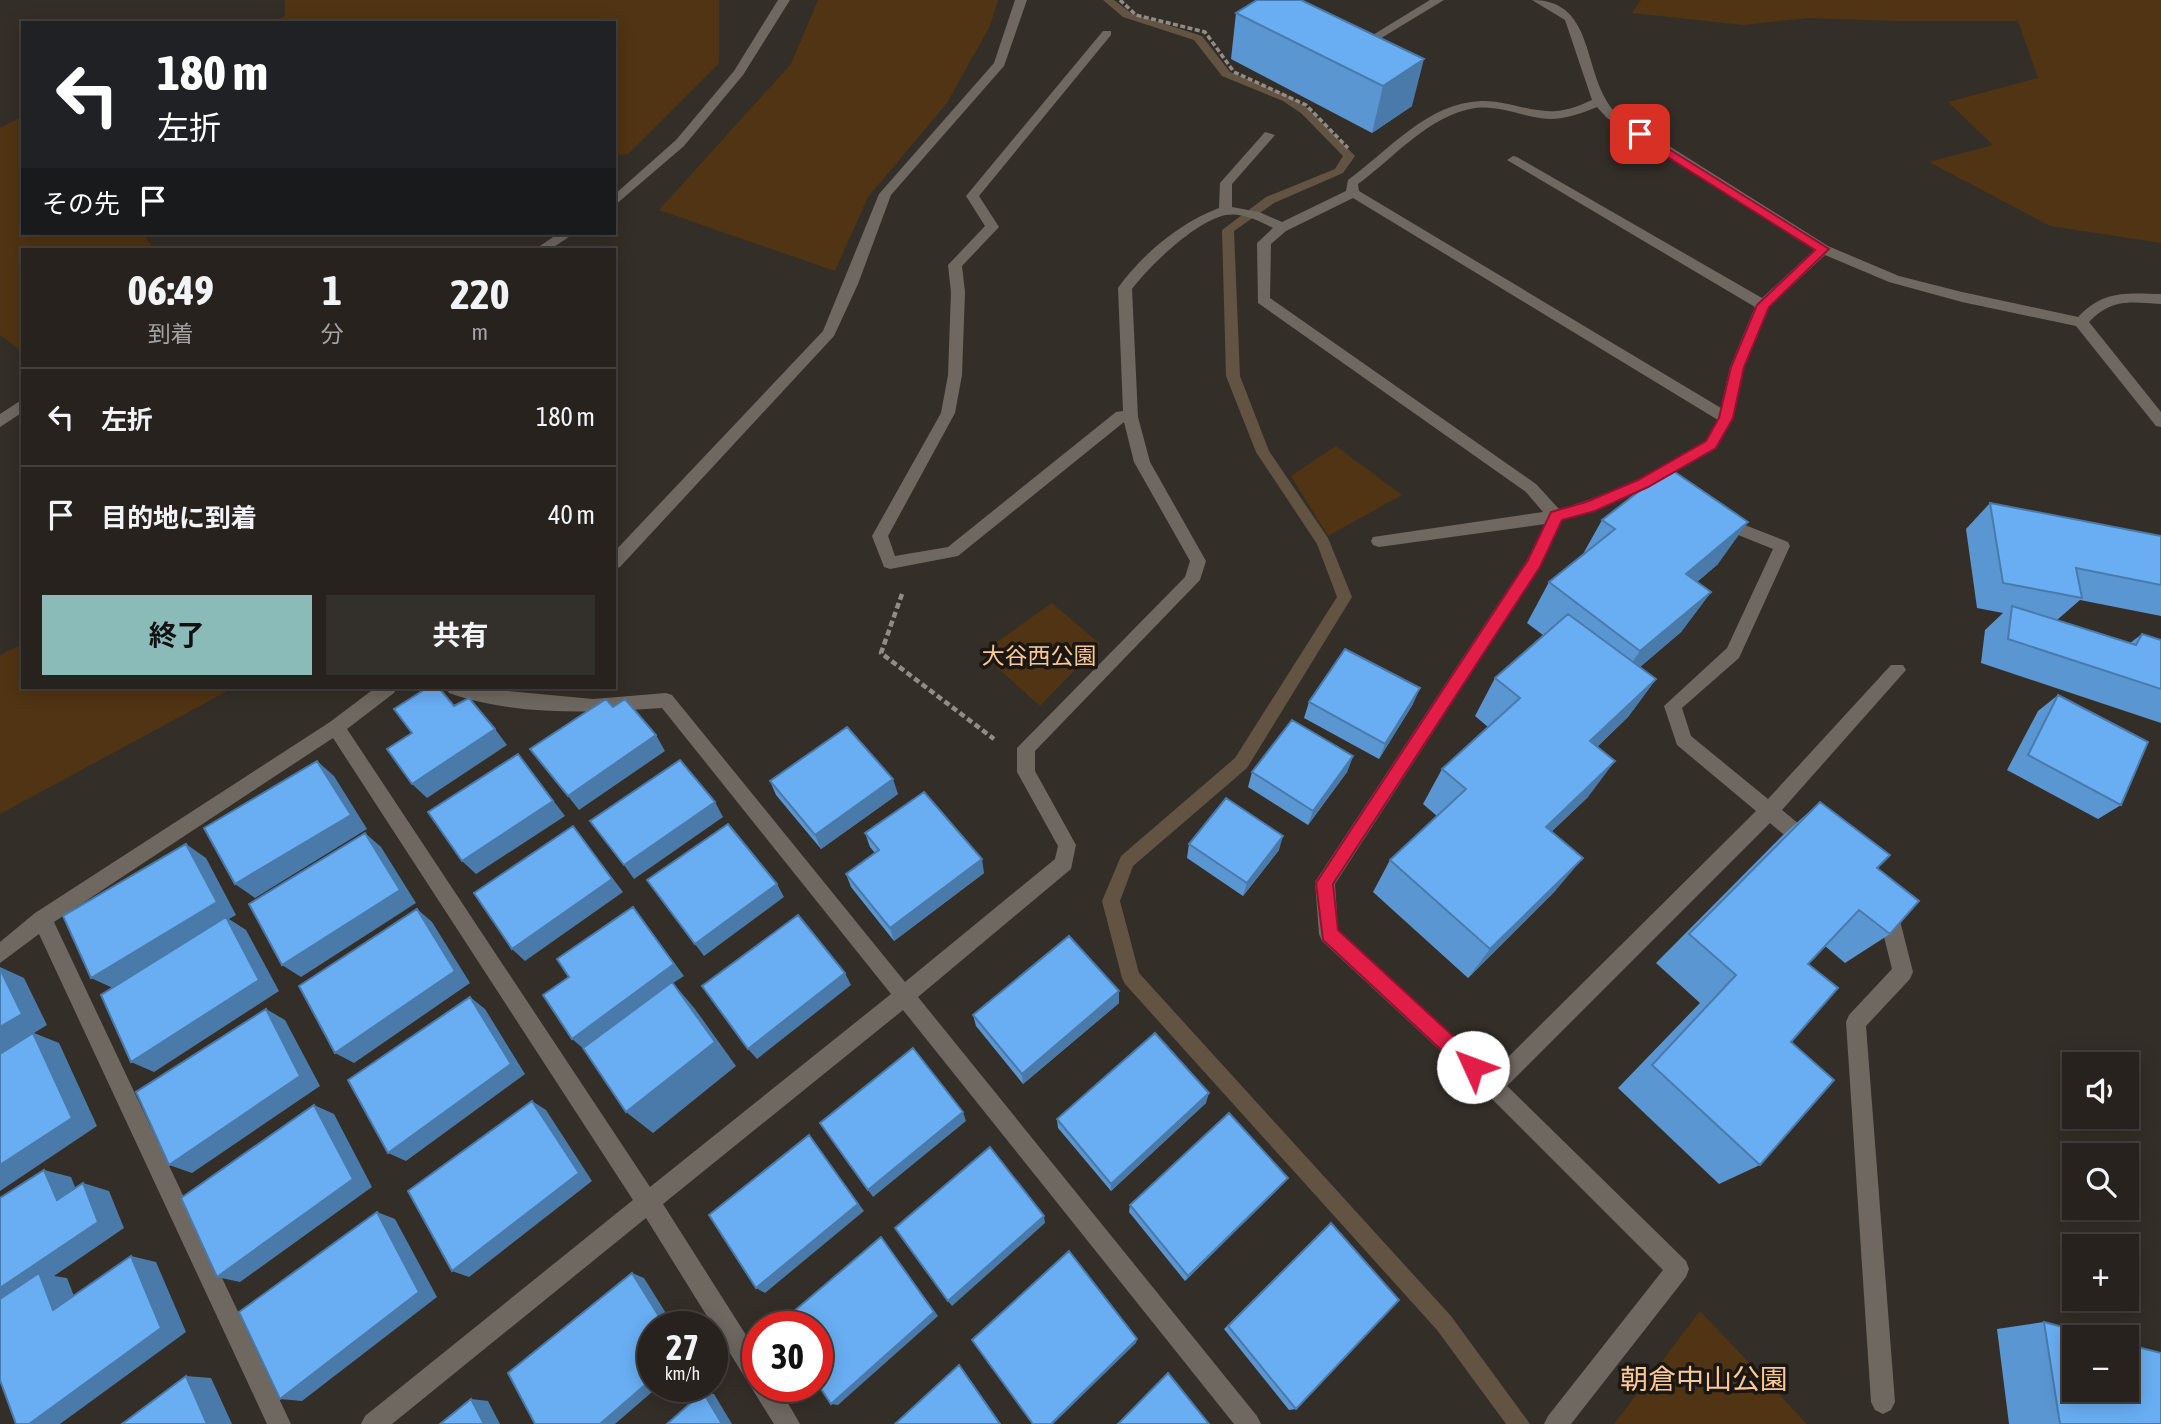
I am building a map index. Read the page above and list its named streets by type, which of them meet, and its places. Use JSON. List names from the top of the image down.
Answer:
{
  "parks": ["大谷西公園", "朝倉中山公園"],
  "page": {
    "turn": ["180 m", "左折"],
    "then": "その先",
    "eta": [
      "06:49",
      "到着",
      "1",
      "分",
      "220",
      "m"
    ],
    "list": [
      {
        "name": "左折",
        "value": "180 m"
      },
      {
        "name": "目的地に到着",
        "value": "40 m"
      }
    ],
    "buttons": ["終了", "共有"],
    "map_buttons": ["+", "−"],
    "speed": "27 km/h",
    "limit": "30"
  }
}
